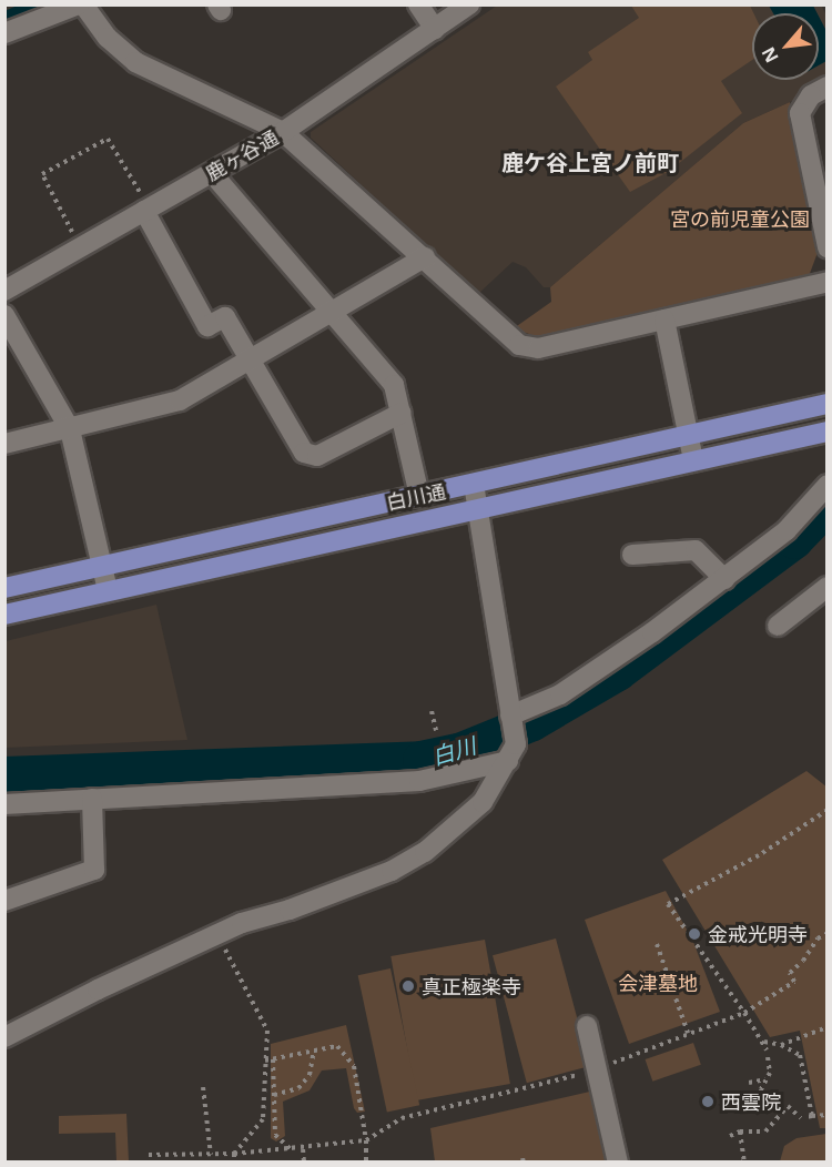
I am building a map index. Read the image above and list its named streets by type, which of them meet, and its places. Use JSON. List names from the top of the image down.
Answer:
{
  "streets": {
    "main road": ["白川通"],
    "street": ["鹿ヶ谷通"]
  },
  "districts": ["鹿ケ谷上宮ノ前町"],
  "water": ["白川"],
  "parks": ["宮の前児童公園", "会津墓地"],
  "places": ["金戒光明寺", "真正極楽寺", "西雲院"],
  "north": "bottom left"
}
